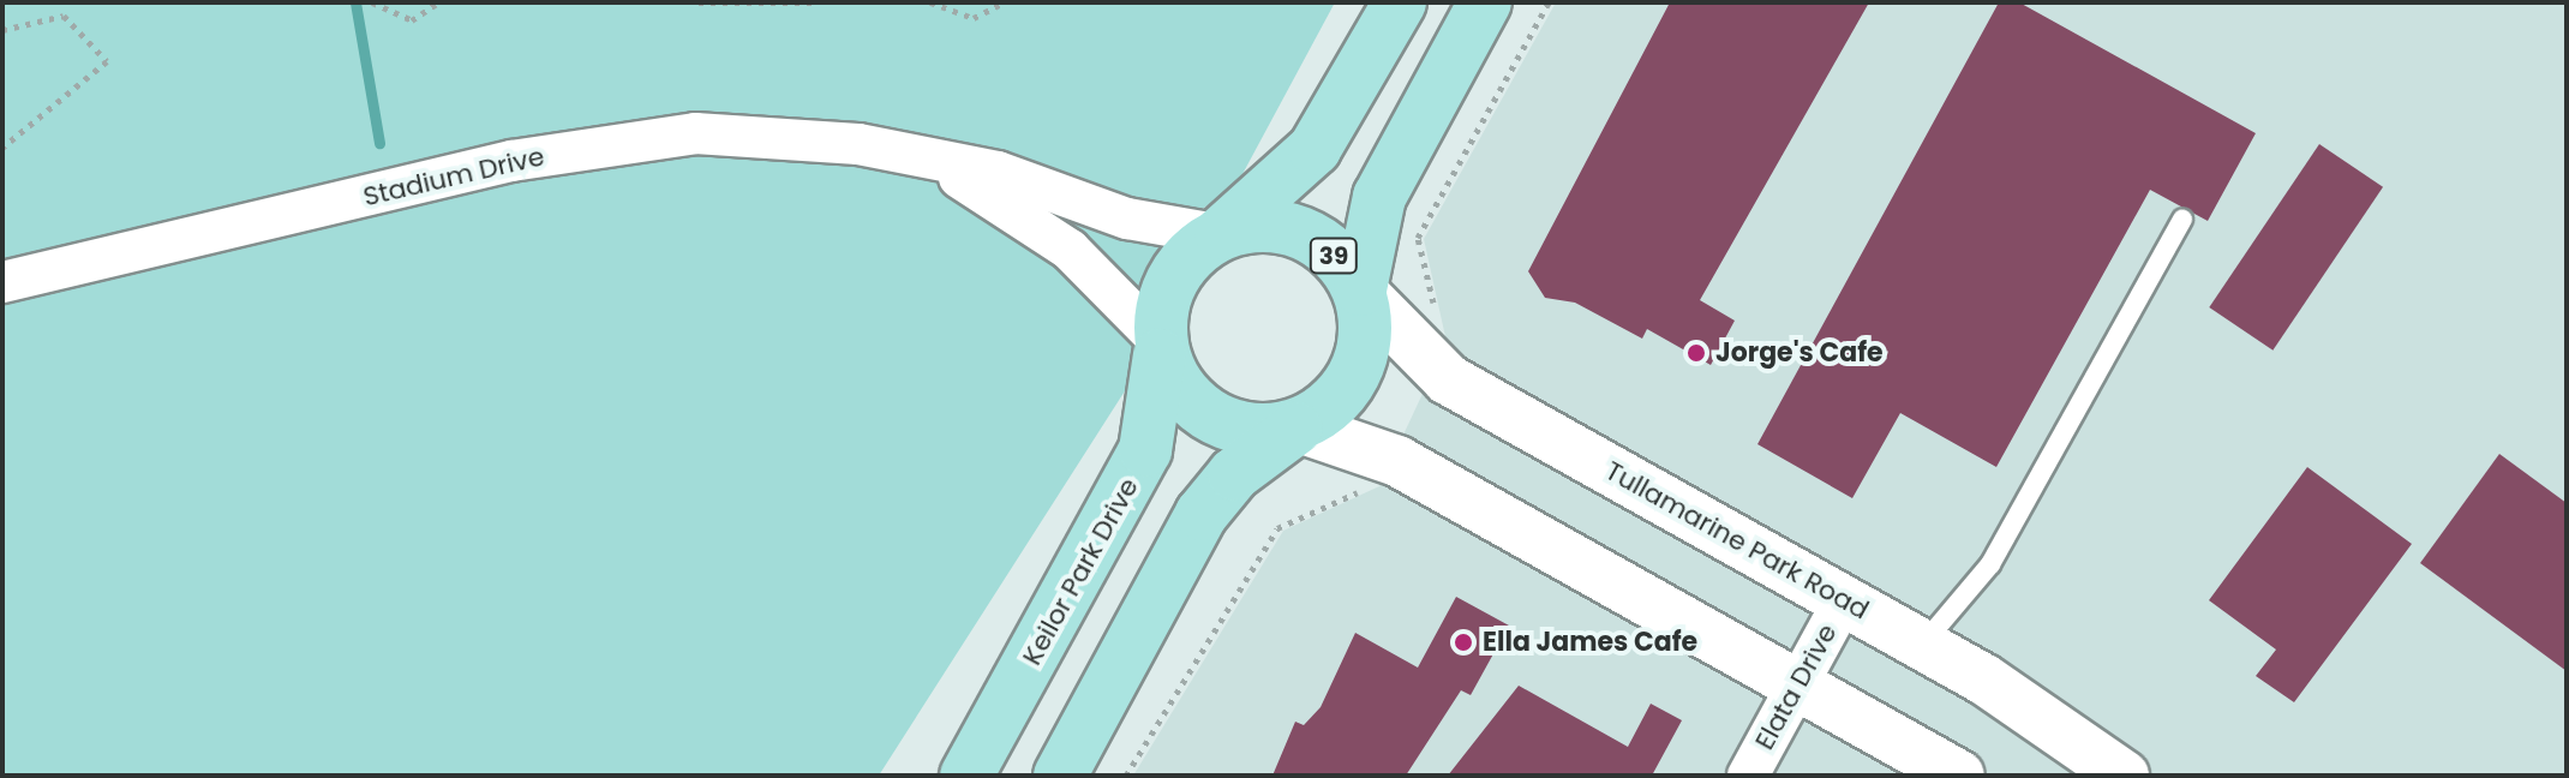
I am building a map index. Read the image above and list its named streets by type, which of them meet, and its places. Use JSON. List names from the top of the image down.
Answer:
{
  "streets": {
    "main road": ["39", "Keilor Park Drive"],
    "street": ["Stadium Drive", "Tullamarine Park Road", "Elata Drive"]
  },
  "crossings": [
    ["Stadium Drive", "39"],
    ["Stadium Drive", "Tullamarine Park Road"],
    ["Stadium Drive", "Keilor Park Drive"],
    ["39", "Tullamarine Park Road"],
    ["39", "Keilor Park Drive"],
    ["Tullamarine Park Road", "Keilor Park Drive"],
    ["Tullamarine Park Road", "Elata Drive"]
  ],
  "places": ["Jorge's Cafe", "Ella James Cafe"]
}
